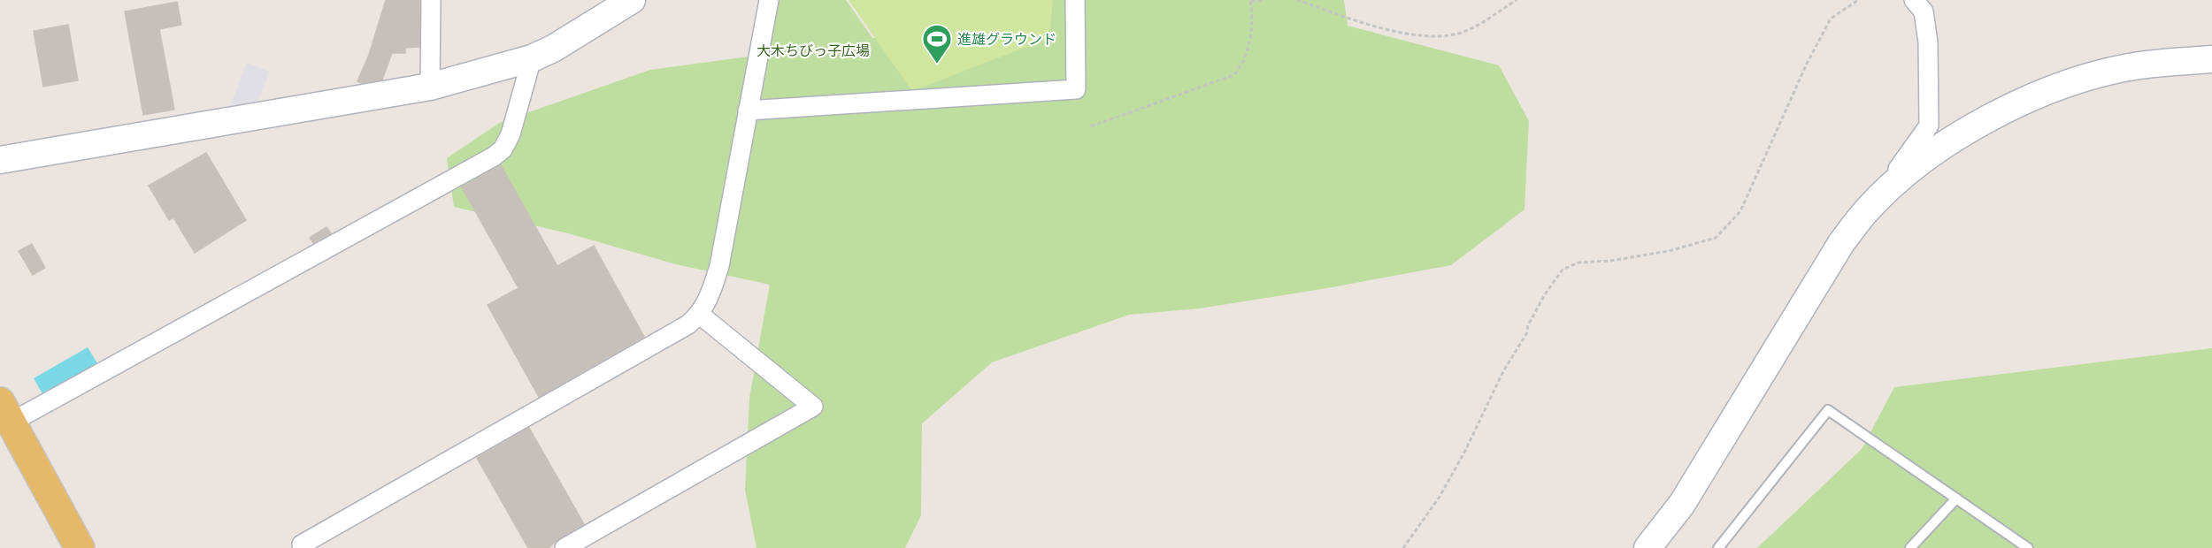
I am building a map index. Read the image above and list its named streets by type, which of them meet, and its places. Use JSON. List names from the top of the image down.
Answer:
{
  "parks": ["大木ちびっ子広場"],
  "places": {
    "sports": ["進雄グラウンド"]
  }
}
